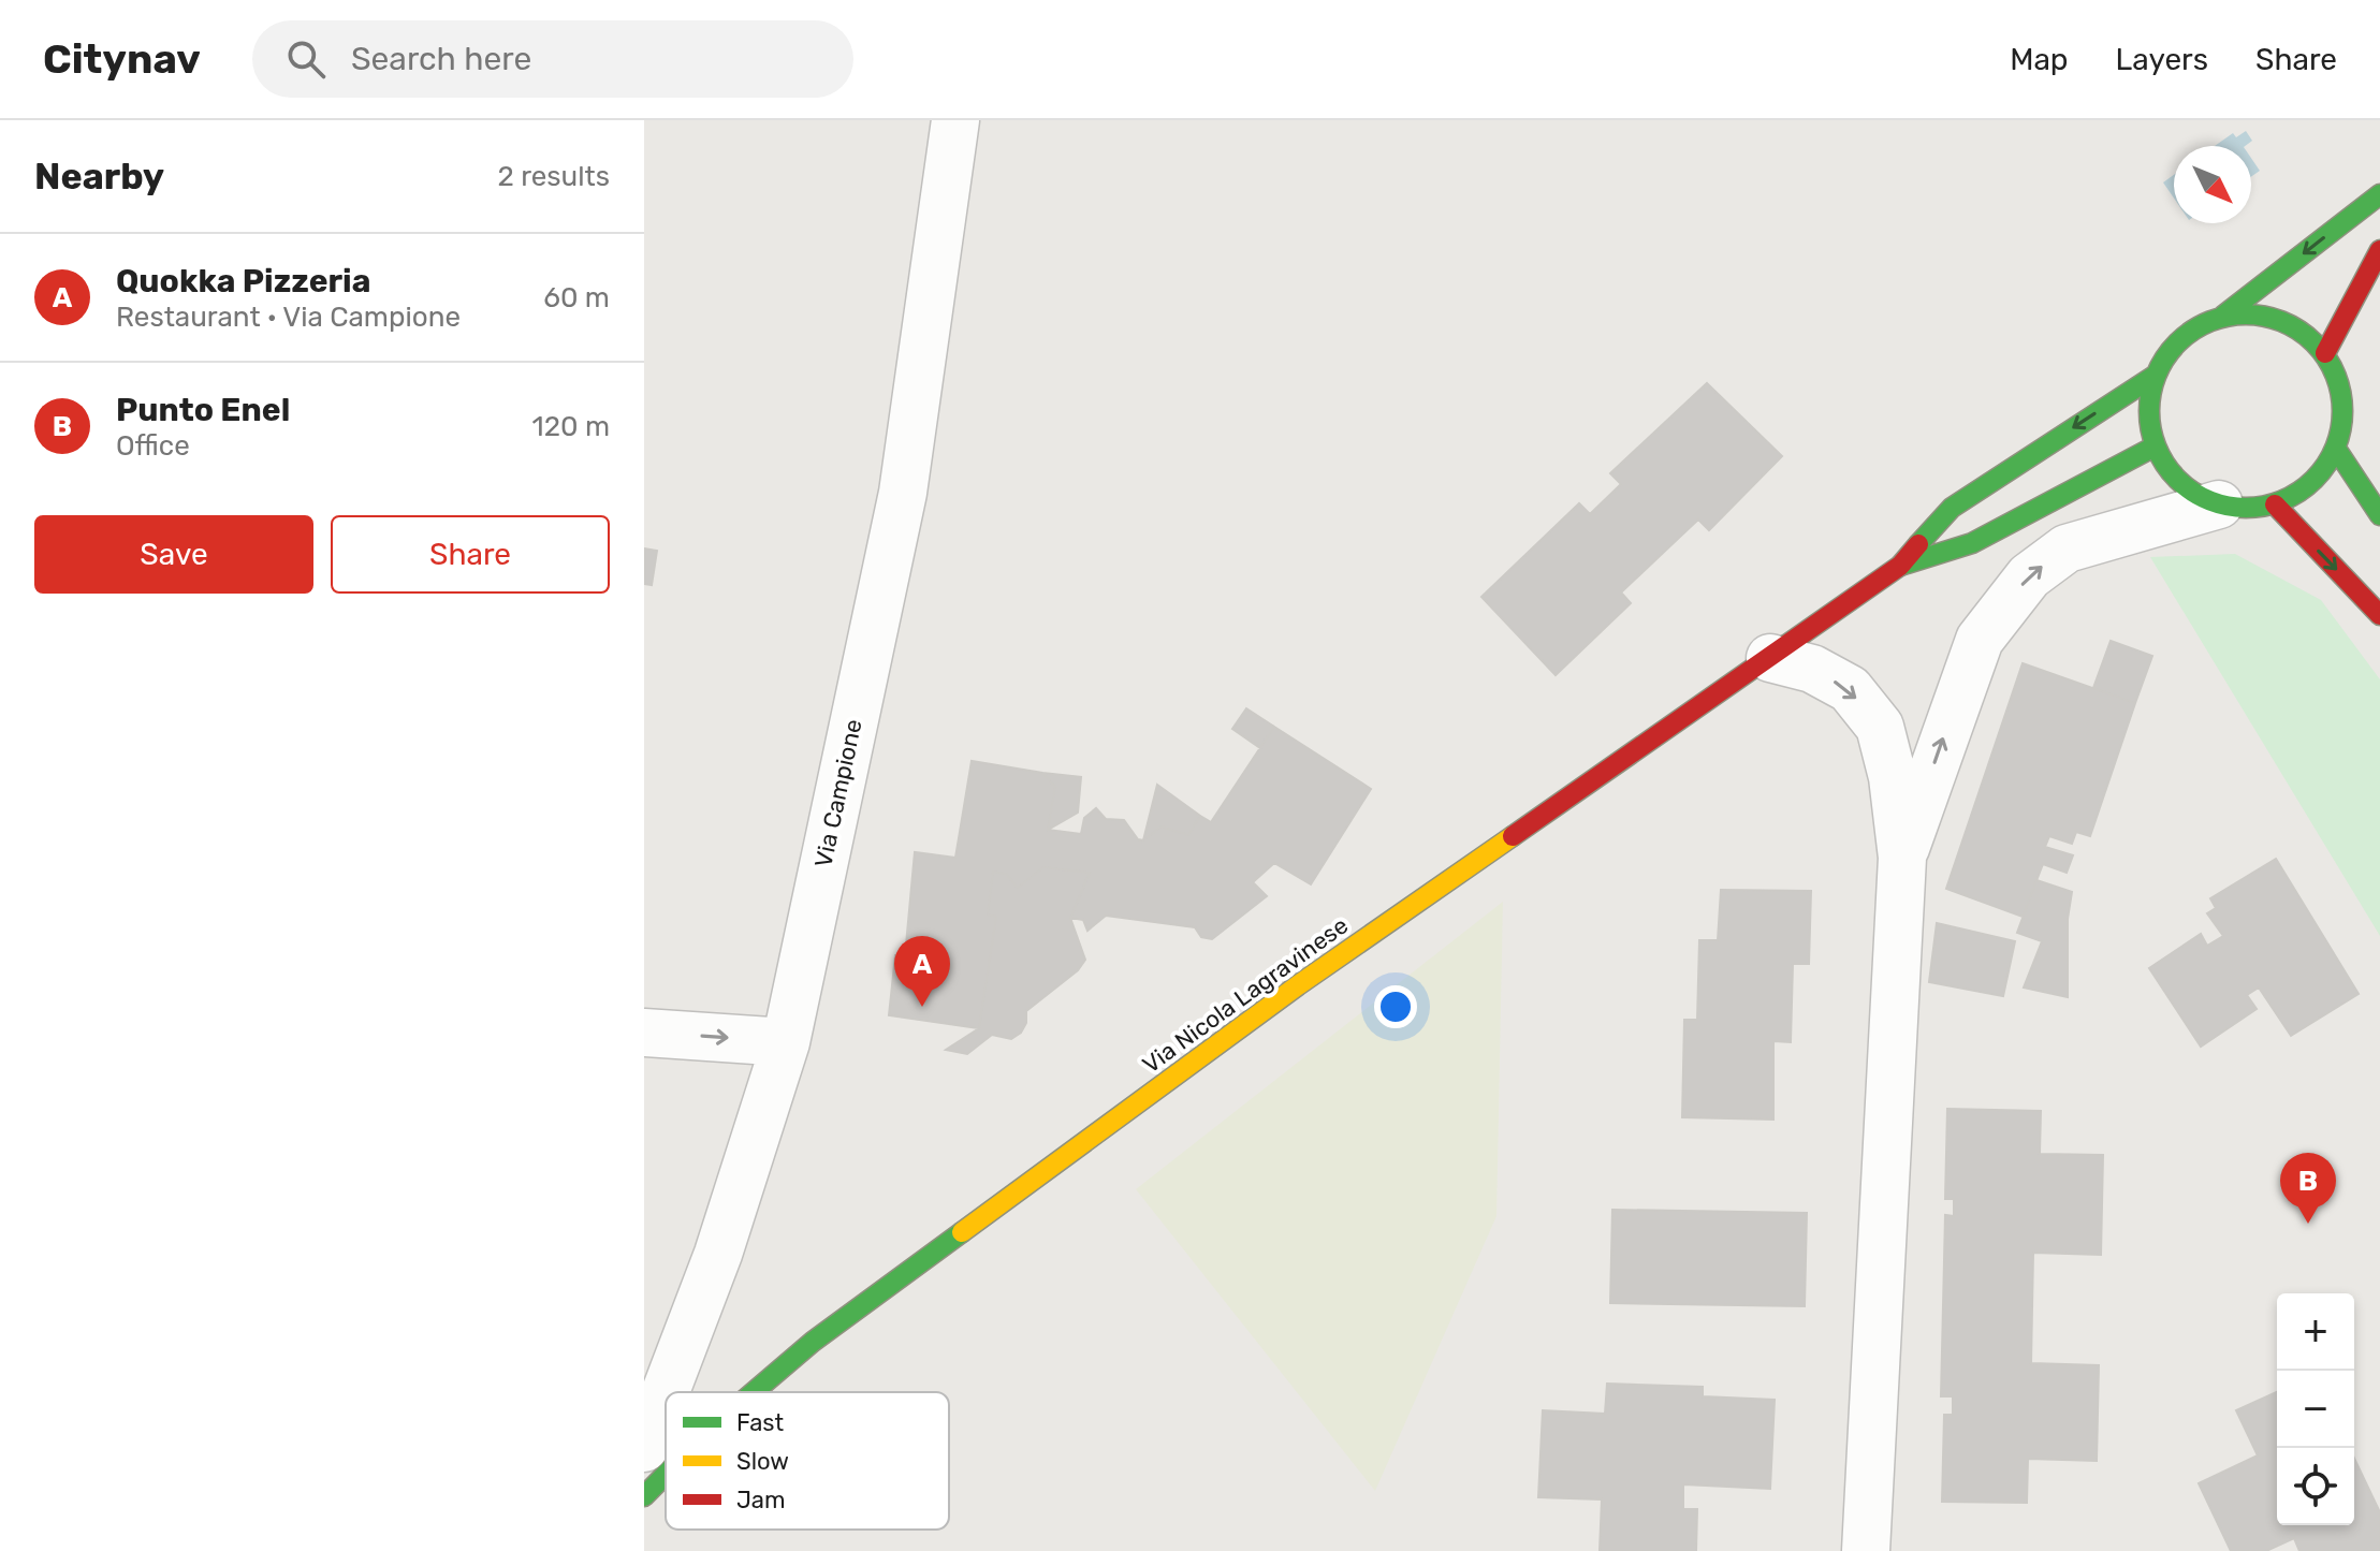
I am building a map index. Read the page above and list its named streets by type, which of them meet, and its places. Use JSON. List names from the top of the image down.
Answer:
{
  "streets": {
    "street": ["Via Campione", "Via Nicola Lagravinese"]
  },
  "legend": ["Fast", "Slow", "Jam"],
  "north": "bottom right",
  "page": {
    "header": "Citynav",
    "search": "Search here",
    "nav": ["Map", "Layers", "Share"],
    "heading": ["Nearby", "2 results"],
    "list": [
      {
        "mark": "A",
        "name": "Quokka Pizzeria",
        "note": "Restaurant · Via Campione",
        "value": "60 m"
      },
      {
        "mark": "B",
        "name": "Punto Enel",
        "note": "Office",
        "value": "120 m"
      }
    ],
    "buttons": ["Save", "Share"],
    "pins": ["A", "B"],
    "map_buttons": ["+", "−"]
  }
}
